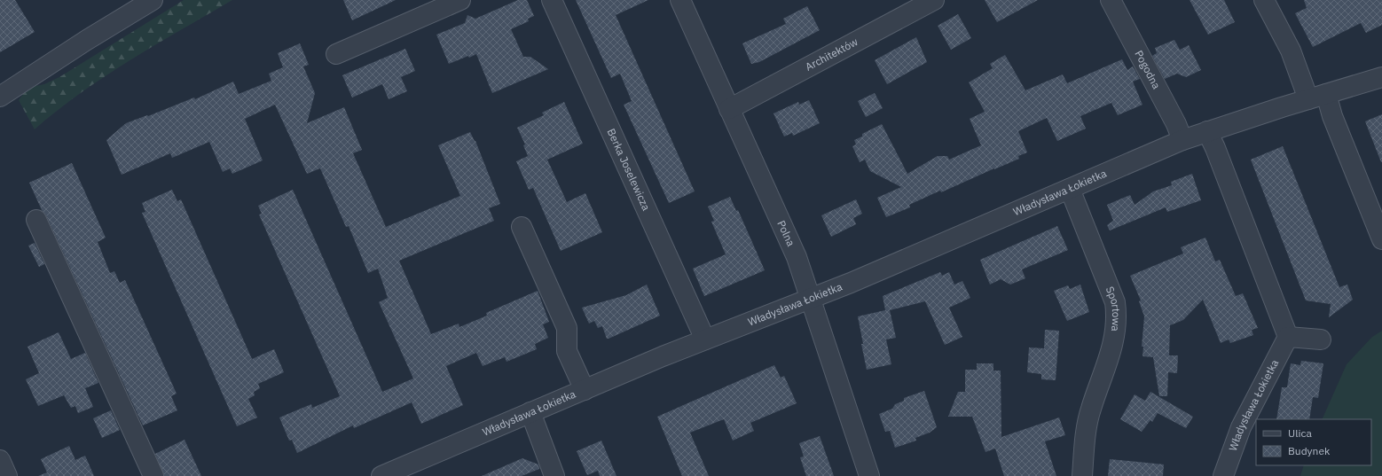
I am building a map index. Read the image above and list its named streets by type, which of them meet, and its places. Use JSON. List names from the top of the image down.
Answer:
{
  "streets": {
    "street": [
      "Architektów",
      "Pogodna",
      "Berka Joselewicza",
      "Władysława Łokietka",
      "Polna",
      "Sportowa"
    ]
  },
  "crossings": [
    ["Architektów", "Polna"],
    ["Pogodna", "Władysława Łokietka"],
    ["Berka Joselewicza", "Władysława Łokietka"],
    ["Władysława Łokietka", "Polna"],
    ["Władysława Łokietka", "Sportowa"]
  ],
  "legend": ["Ulica", "Budynek"]
}
